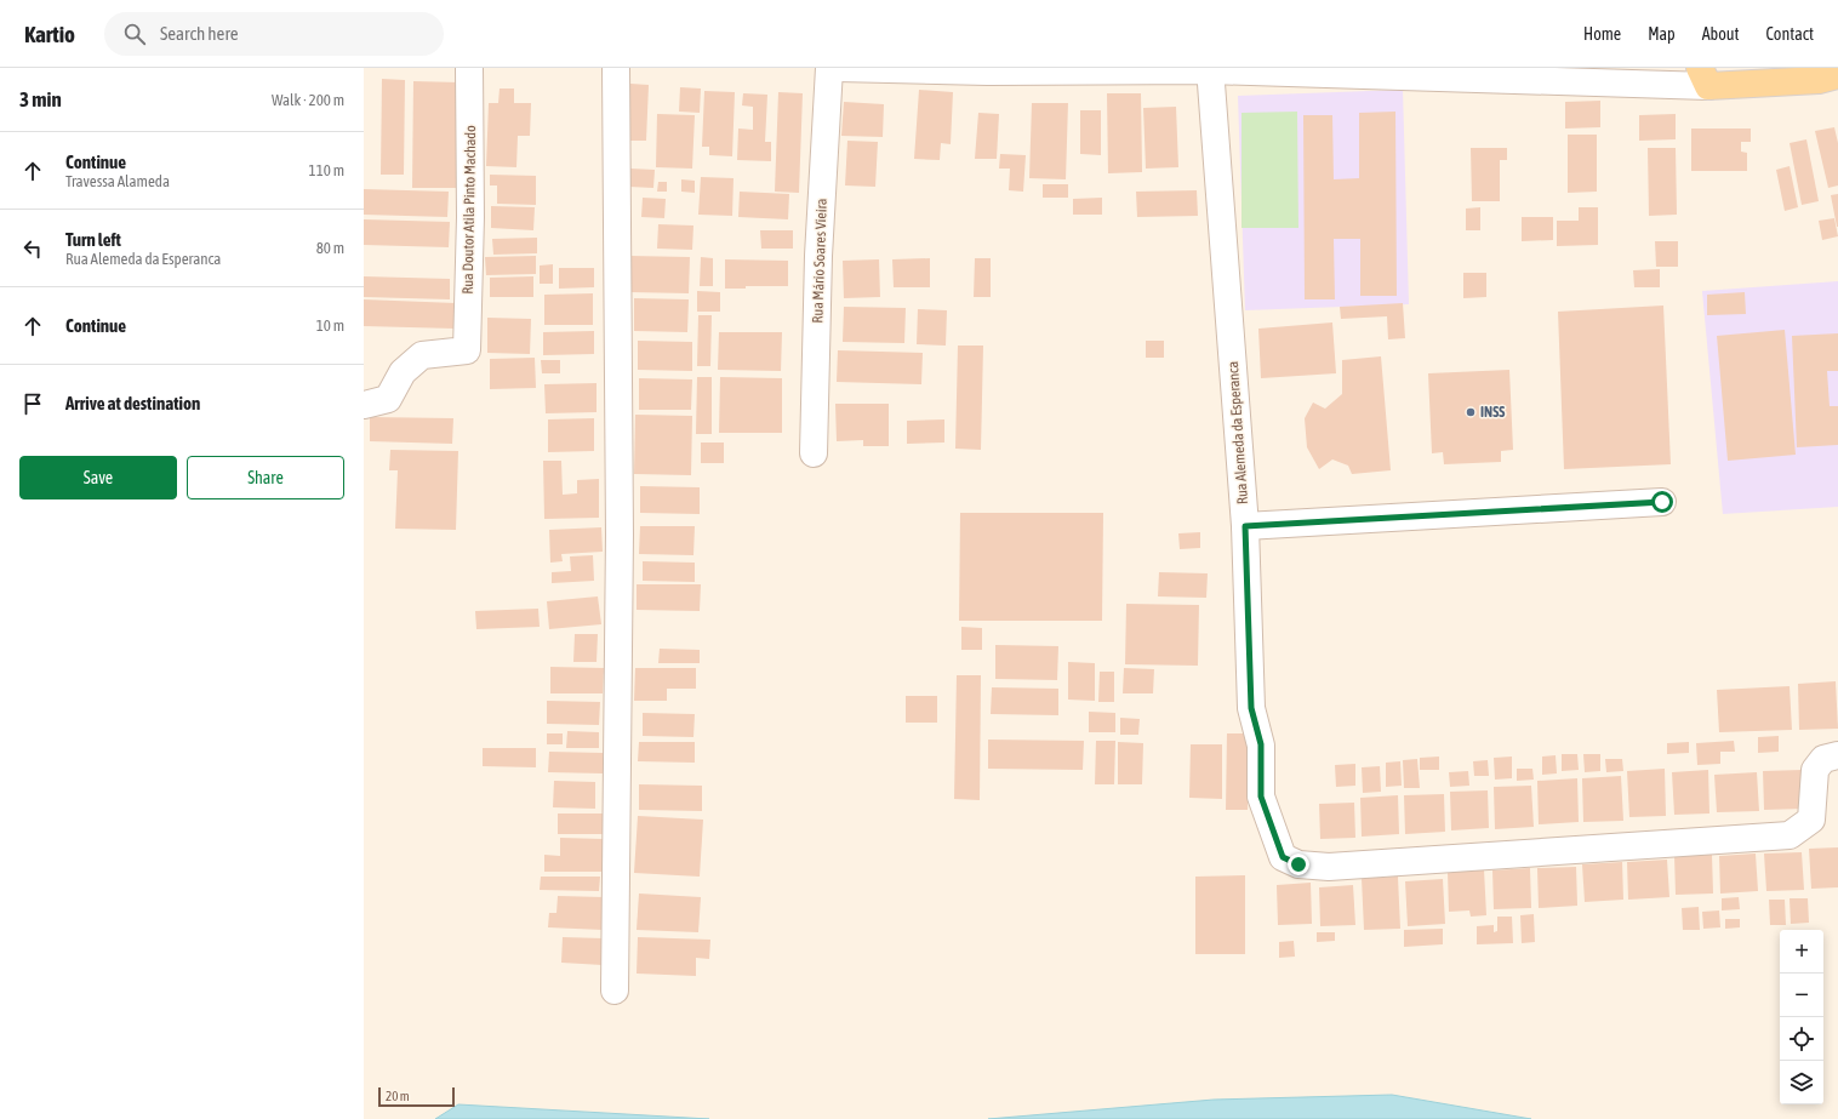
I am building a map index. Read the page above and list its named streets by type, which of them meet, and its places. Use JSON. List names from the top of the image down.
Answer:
{
  "streets": {
    "street": ["Rua Doutor Atila Pinto Machado", "Rua Mário Soares Vieira", "Rua Alemeda da Esperanca"]
  },
  "places": ["INSS"],
  "scale_bar": "20 m",
  "page": {
    "header": "Kartio",
    "search": "Search here",
    "nav": [
      "Home",
      "Map",
      "About",
      "Contact"
    ],
    "heading": ["3 min", "Walk · 200 m"],
    "list": [
      ["Continue", "Travessa Alameda", "110 m"],
      ["Turn left", "Rua Alemeda da Esperanca", "80 m"],
      ["Continue", "10 m"],
      "Arrive at destination"
    ],
    "buttons": ["Save", "Share"],
    "map_buttons": ["+", "−"],
    "scale": "20 m"
  }
}
